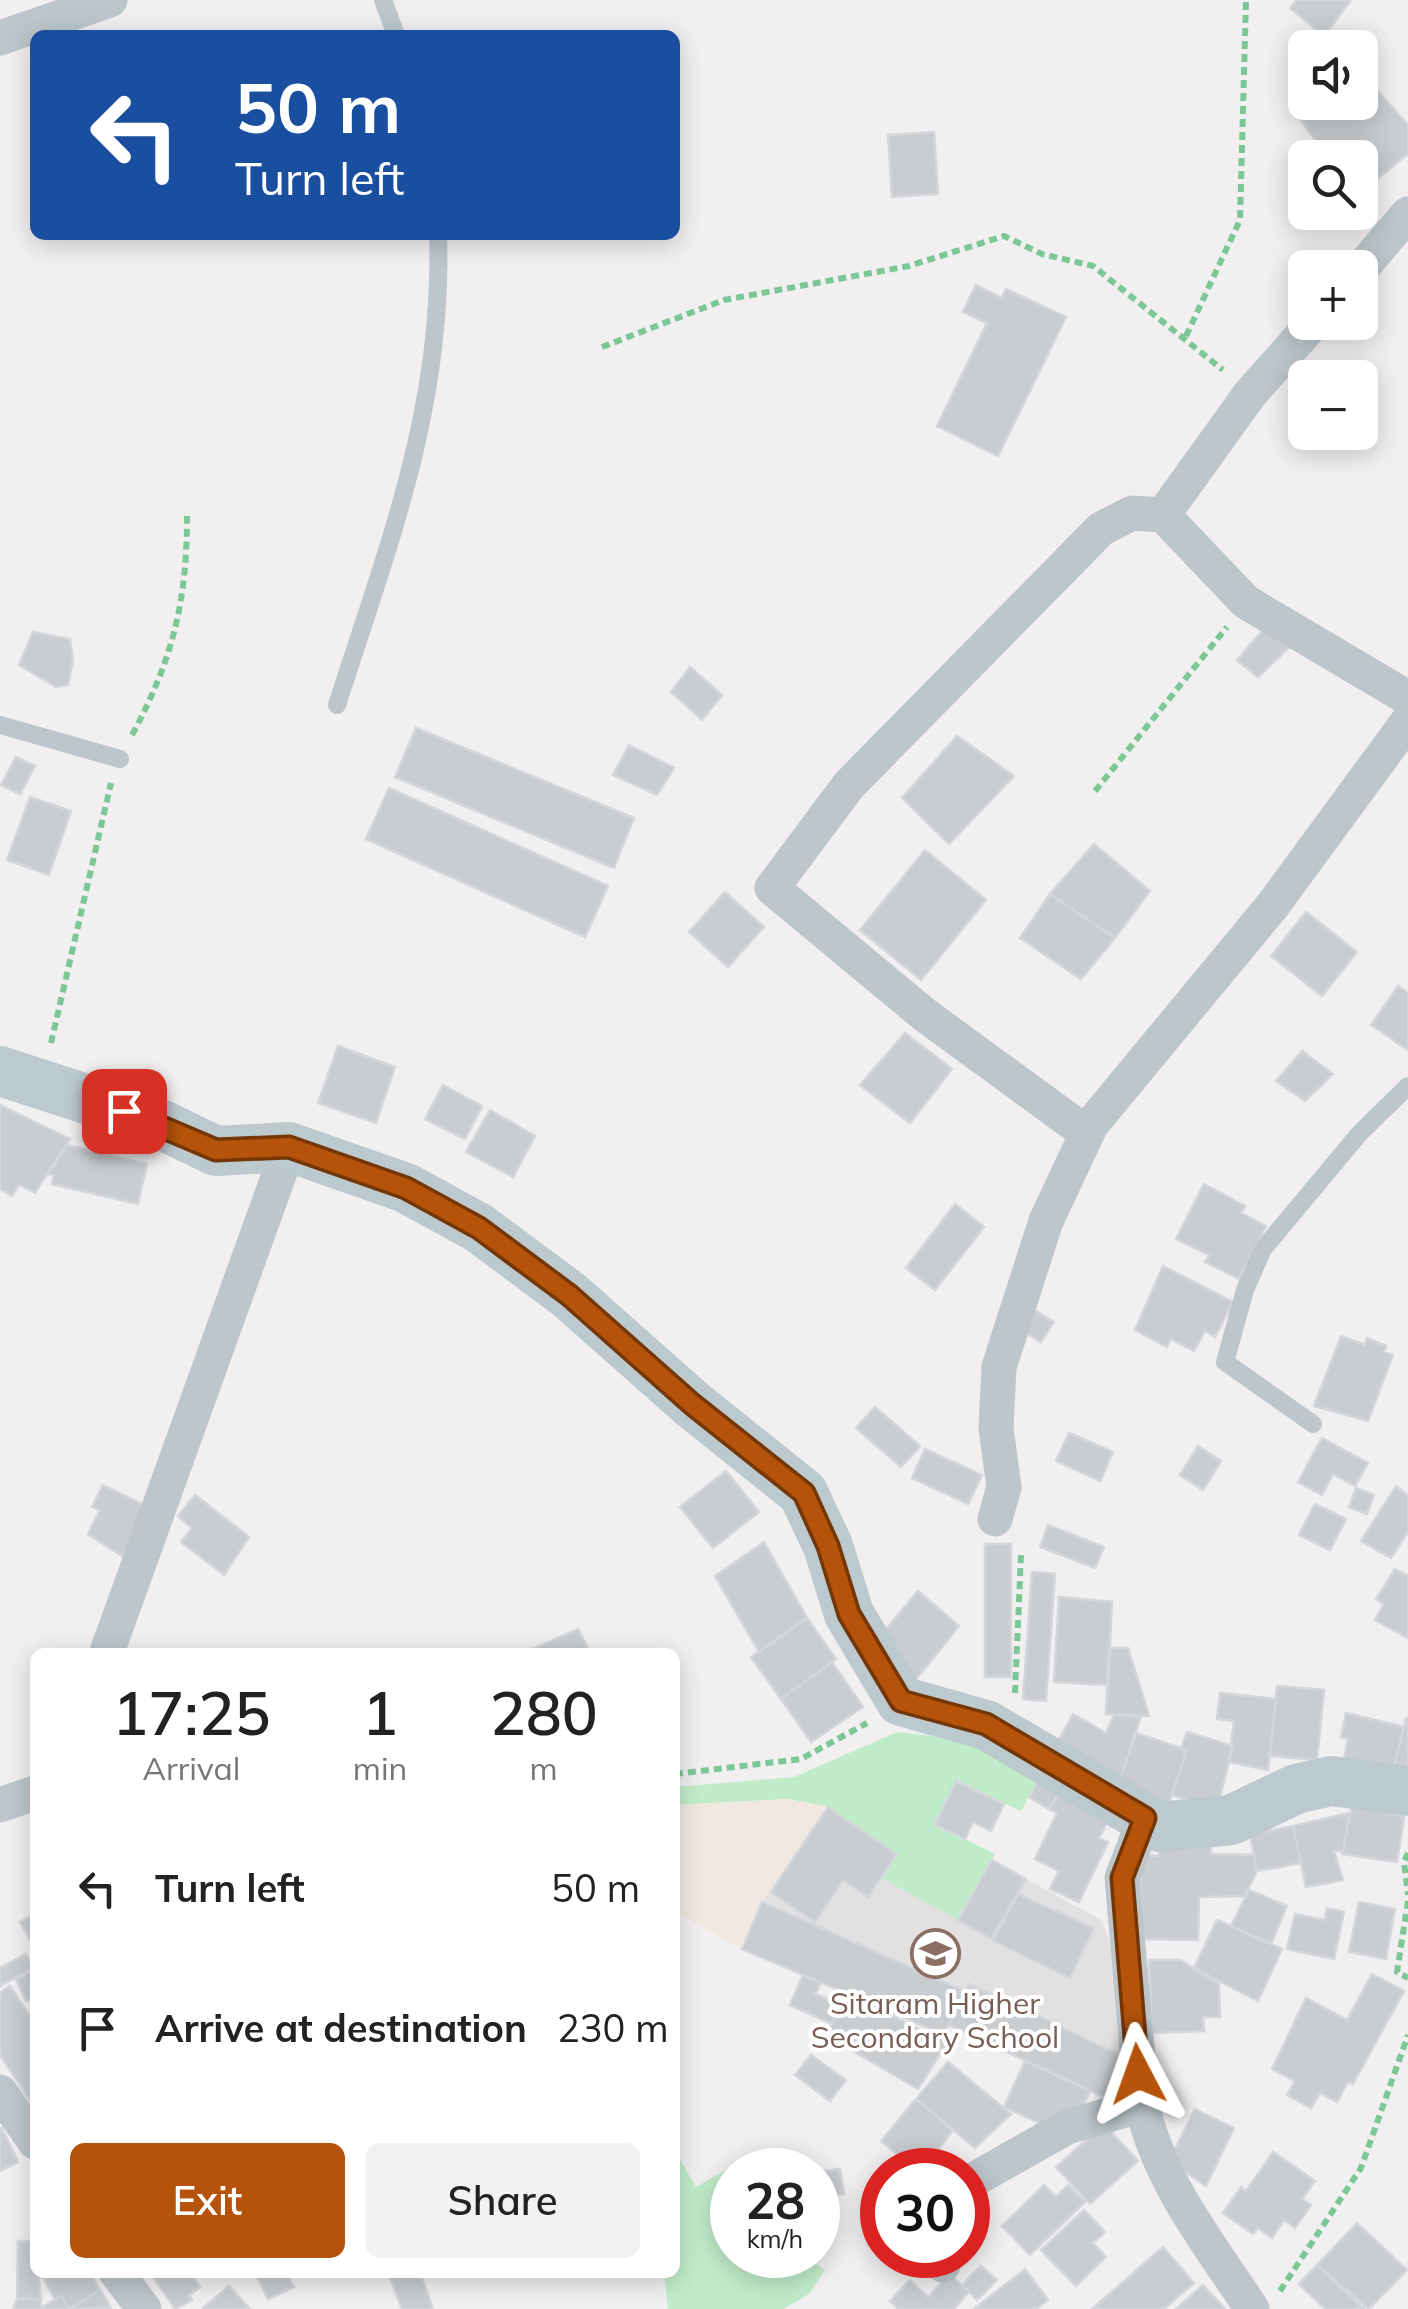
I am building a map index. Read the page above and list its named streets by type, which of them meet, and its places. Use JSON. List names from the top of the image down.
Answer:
{
  "places": {
    "school or university": ["Sitaram Higher Secondary School"]
  },
  "page": {
    "map_buttons": ["+", "−"],
    "turn": ["50 m", "Turn left"],
    "eta": [
      "17:25",
      "Arrival",
      "1",
      "min",
      "280",
      "m"
    ],
    "list": [
      {
        "name": "Turn left",
        "value": "50 m"
      },
      {
        "name": "Arrive at destination",
        "value": "230 m"
      }
    ],
    "buttons": ["Exit", "Share"],
    "speed": "28 km/h",
    "limit": "30"
  }
}
